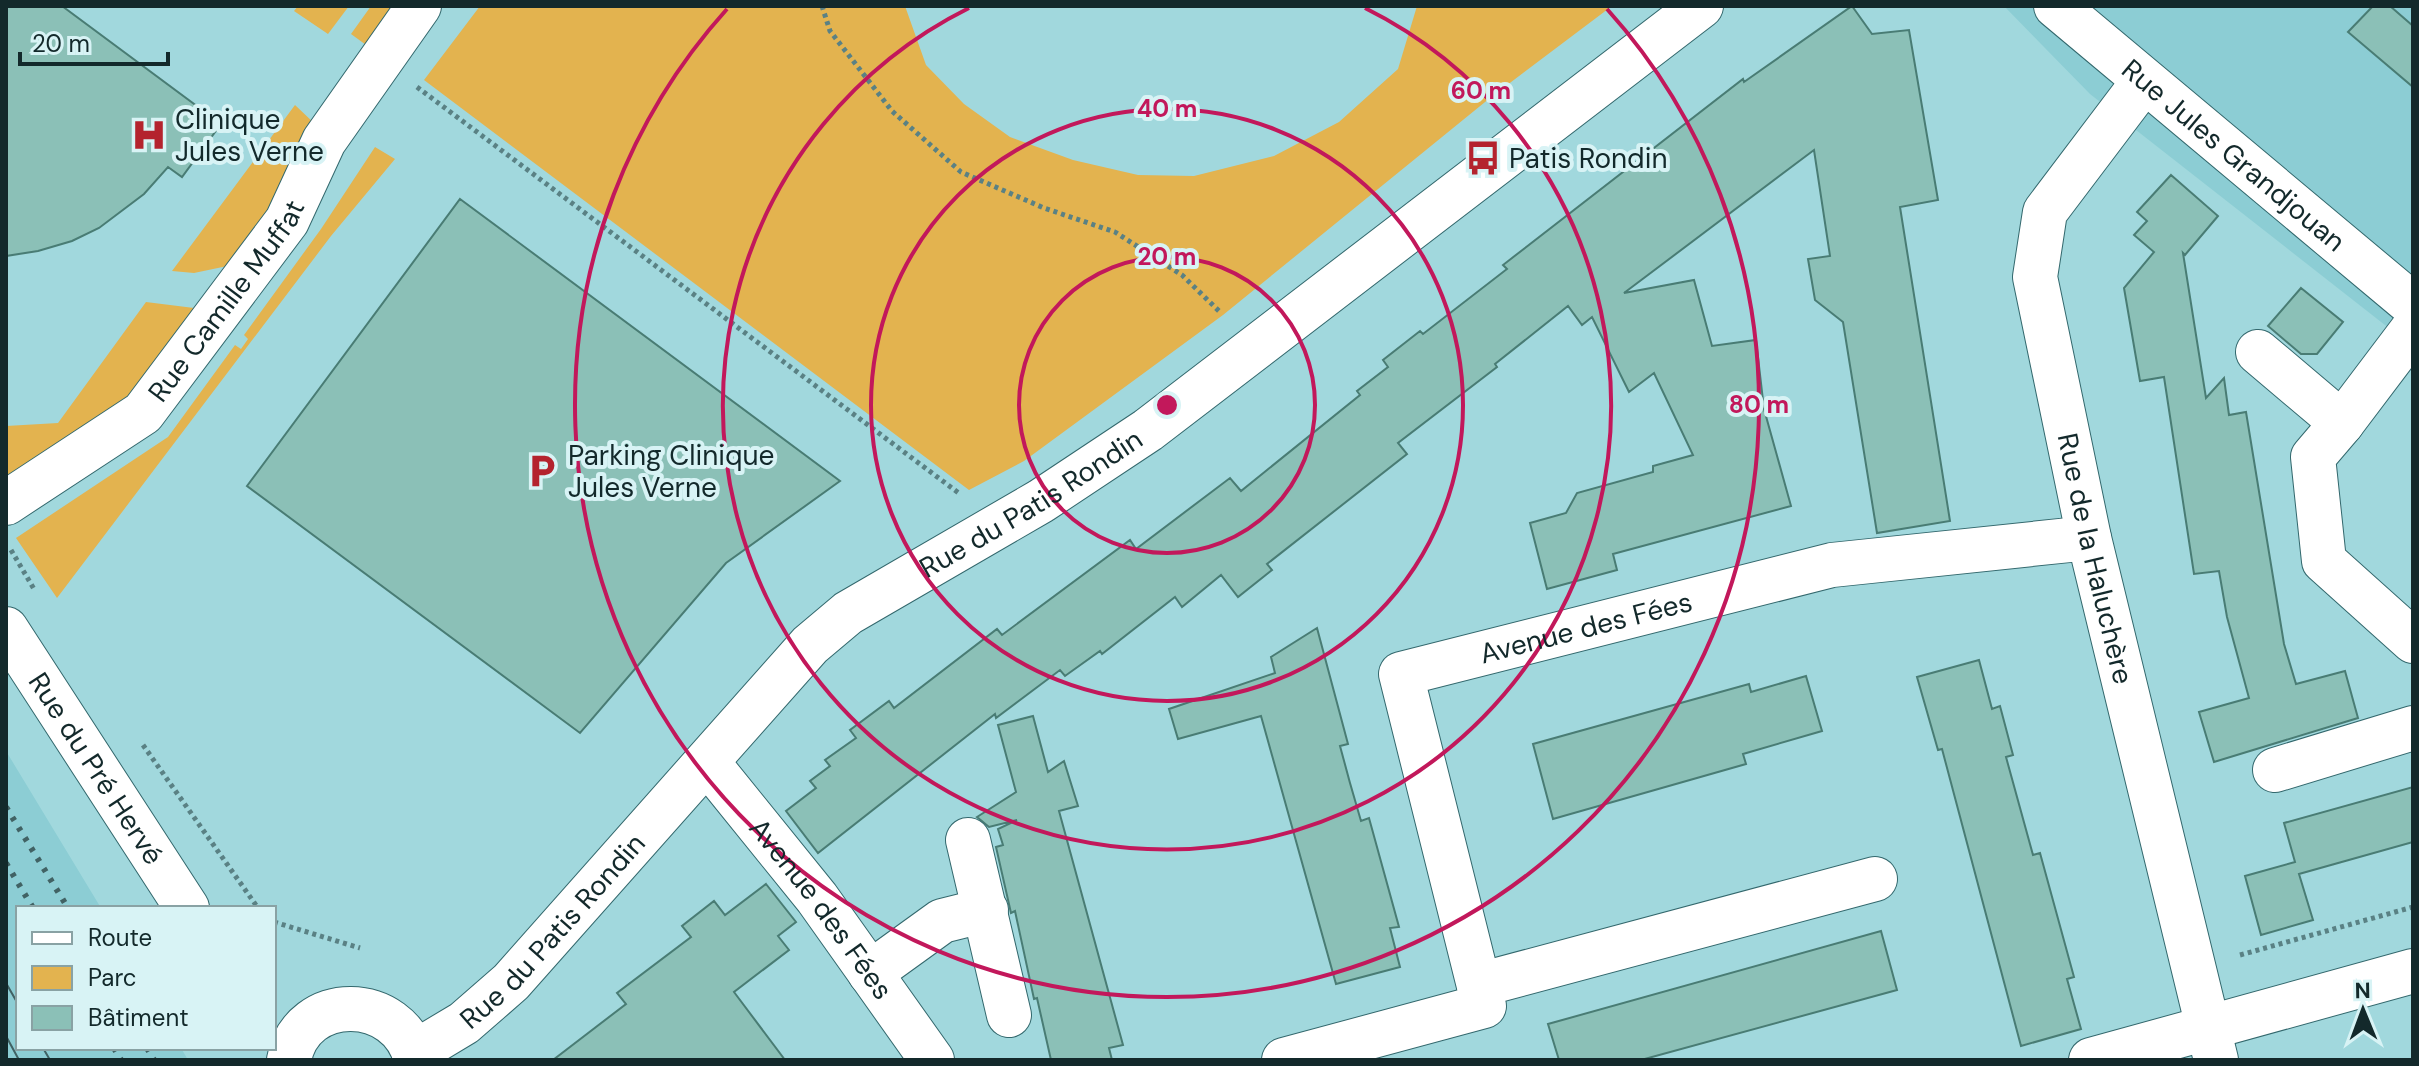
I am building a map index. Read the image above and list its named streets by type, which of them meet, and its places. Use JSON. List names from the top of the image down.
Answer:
{
  "streets": {
    "street": [
      "Rue Jules Grandjouan",
      "Rue Camille Muffat",
      "Rue du Patis Rondin",
      "Rue de la Haluchère",
      "Avenue des Fées",
      "Rue du Pré Hervé"
    ]
  },
  "crossings": [
    ["Rue Jules Grandjouan", "Rue de la Haluchère"],
    ["Rue du Patis Rondin", "Avenue des Fées"],
    ["Rue de la Haluchère", "Avenue des Fées"]
  ],
  "places": {
    "hospital": ["Clinique Jules Verne"],
    "bus stop": ["Patis Rondin"],
    "parking": ["Parking Clinique Jules Verne"]
  },
  "legend": ["Route", "Parc", "Bâtiment"],
  "scale_bar": "20 m",
  "north": "top",
  "rings": [
    "60 m",
    "40 m",
    "20 m",
    "80 m"
  ]
}
